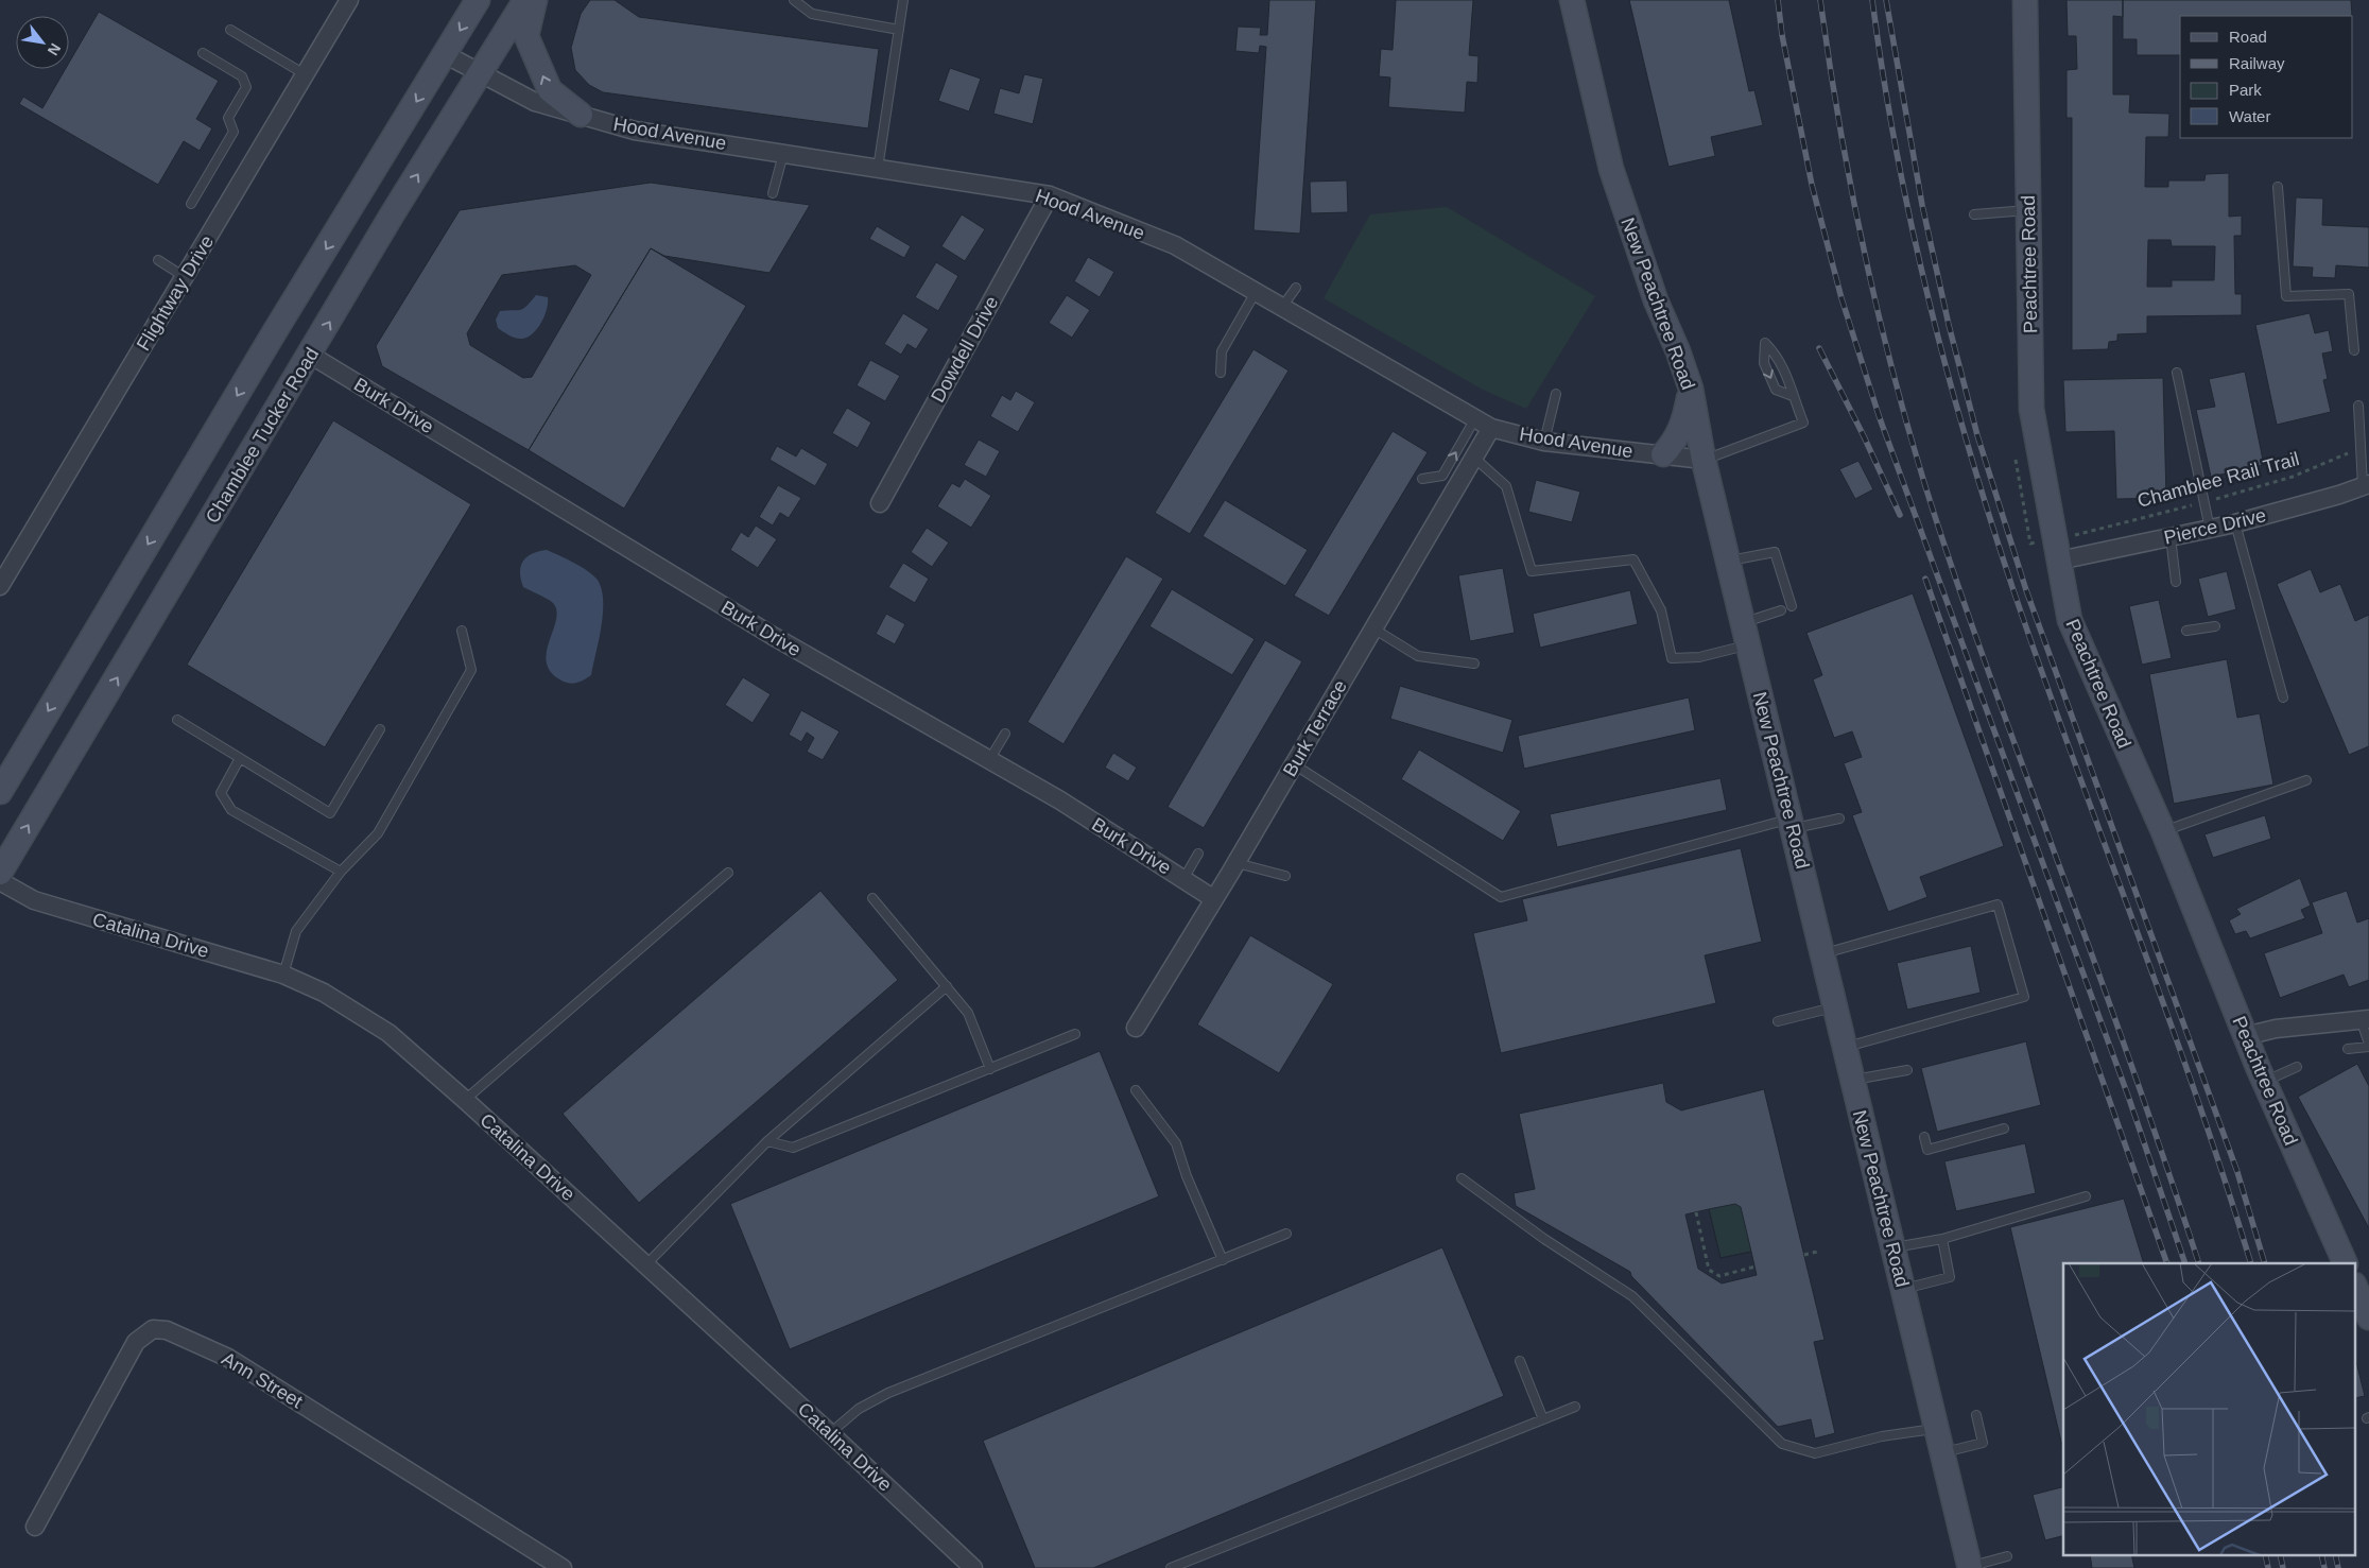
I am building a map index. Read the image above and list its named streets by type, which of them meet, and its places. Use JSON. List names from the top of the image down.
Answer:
{
  "streets": {
    "street": [
      "Hood Avenue",
      "Peachtree Road",
      "Flightway Drive",
      "New Peachtree Road",
      "Dowdell Drive",
      "Burk Drive",
      "Chamblee Tucker Road",
      "Pierce Drive",
      "Burk Terrace",
      "Catalina Drive",
      "Ann Street"
    ],
    "path": ["Chamblee Rail Trail"]
  },
  "crossings": [
    ["Hood Avenue", "New Peachtree Road"],
    ["Hood Avenue", "Dowdell Drive"],
    ["Hood Avenue", "Chamblee Tucker Road"],
    ["Hood Avenue", "Burk Terrace"],
    ["Peachtree Road", "Pierce Drive"],
    ["Burk Drive", "Chamblee Tucker Road"],
    ["Burk Drive", "Burk Terrace"]
  ],
  "legend": [
    "Road",
    "Railway",
    "Park",
    "Water"
  ],
  "north": "bottom right"
}
